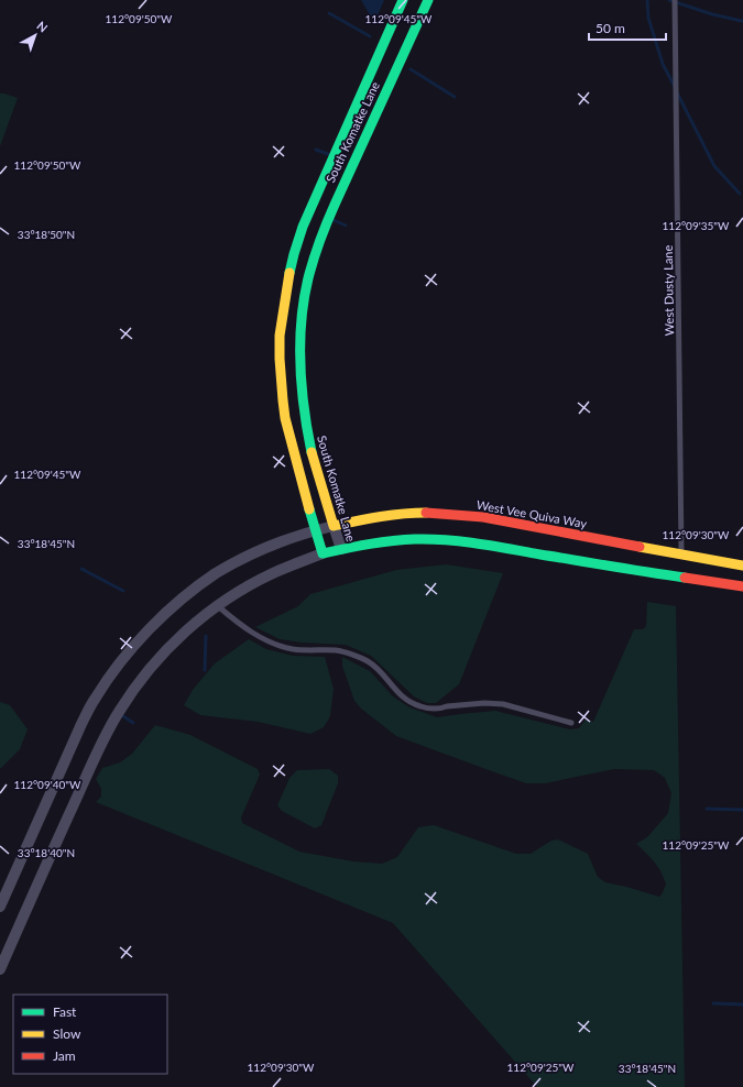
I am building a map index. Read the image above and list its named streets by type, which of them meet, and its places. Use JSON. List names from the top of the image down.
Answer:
{
  "streets": {
    "street": ["South Komatke Lane", "West Vee Quiva Way"],
    "lane": ["West Dusty Lane"]
  },
  "crossings": [
    ["South Komatke Lane", "West Vee Quiva Way"],
    ["West Dusty Lane", "West Vee Quiva Way"]
  ],
  "legend": ["Fast", "Slow", "Jam"],
  "scale_bar": "50 m",
  "north": "top right",
  "coordinates": [
    "112°09'50\"W",
    "112°09'45\"W",
    "112°09'35\"W",
    "33°18'50\"N",
    "112°09'30\"W",
    "33°18'45\"N",
    "112°09'40\"W",
    "112°09'25\"W",
    "33°18'40\"N"
  ]
}
